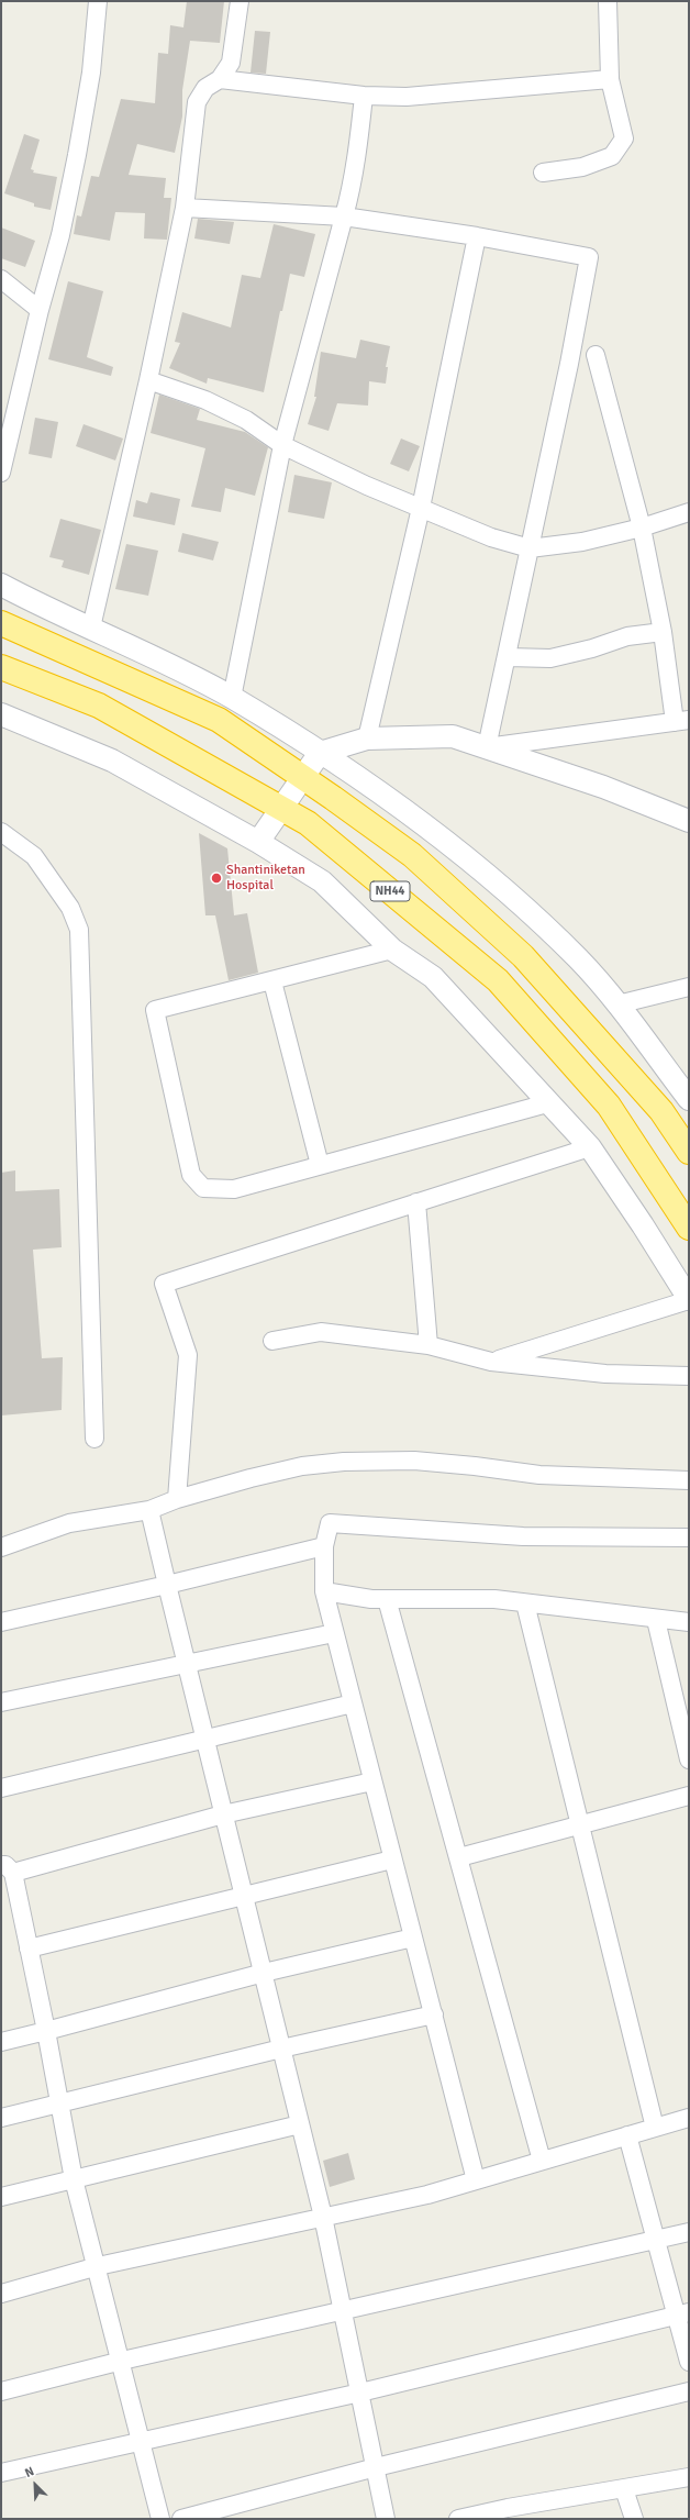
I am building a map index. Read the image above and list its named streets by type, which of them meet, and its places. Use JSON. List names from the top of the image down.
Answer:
{
  "streets": {
    "highway": ["NH44"]
  },
  "places": ["Shantiniketan Hospital"],
  "north": "top left"
}
